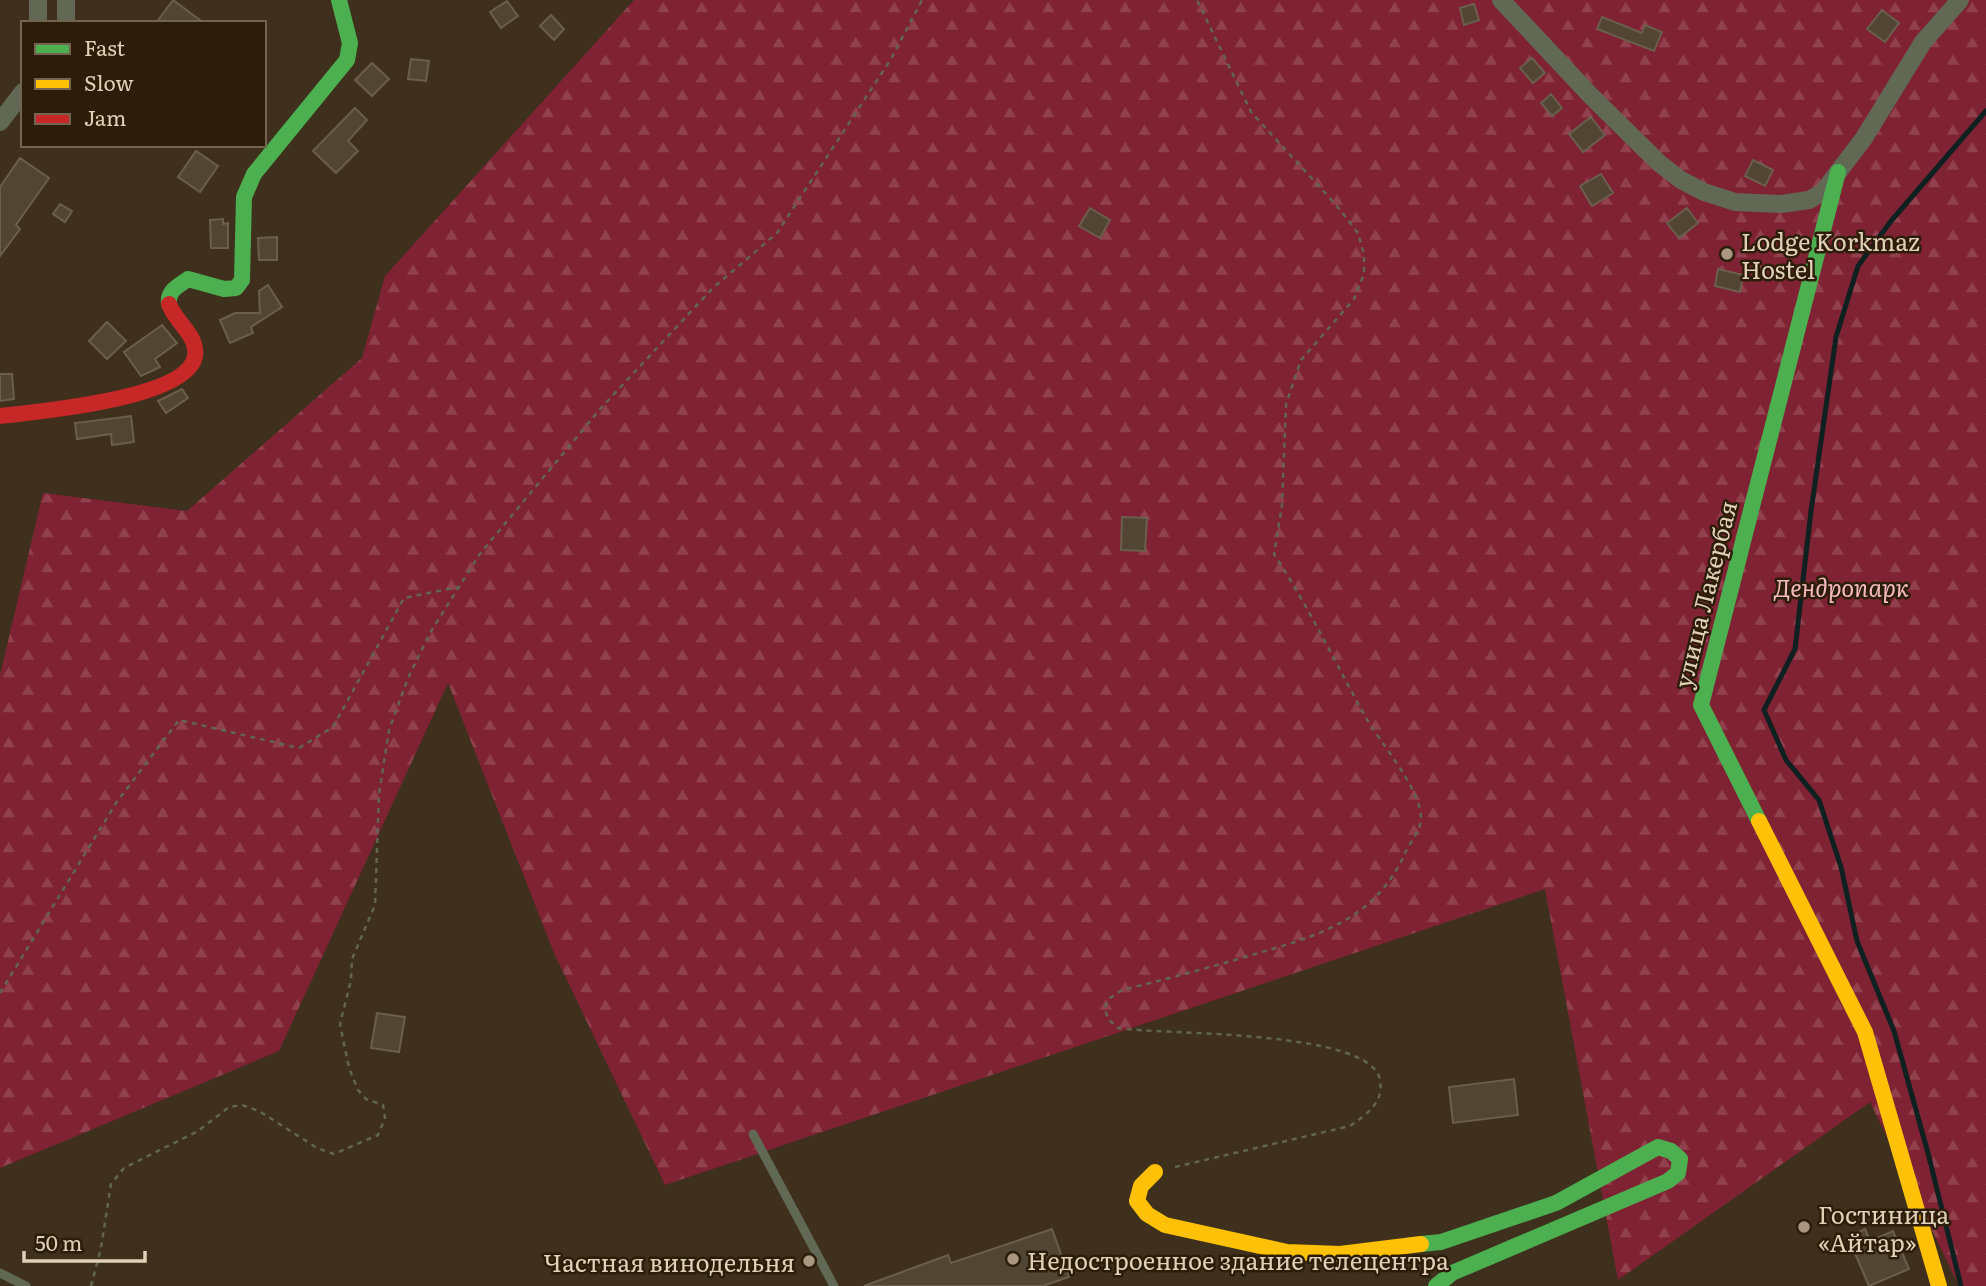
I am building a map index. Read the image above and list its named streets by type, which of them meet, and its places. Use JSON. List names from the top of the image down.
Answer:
{
  "streets": {
    "street": ["улица Лакербая"]
  },
  "parks": ["Дендропарк"],
  "places": [
    "Lodge Korkmaz Hostel",
    "Гостиница «Айтар»",
    "Недостроенное здание телецентра",
    "Частная винодельня"
  ],
  "legend": ["Fast", "Slow", "Jam"],
  "scale_bar": "50 m"
}
